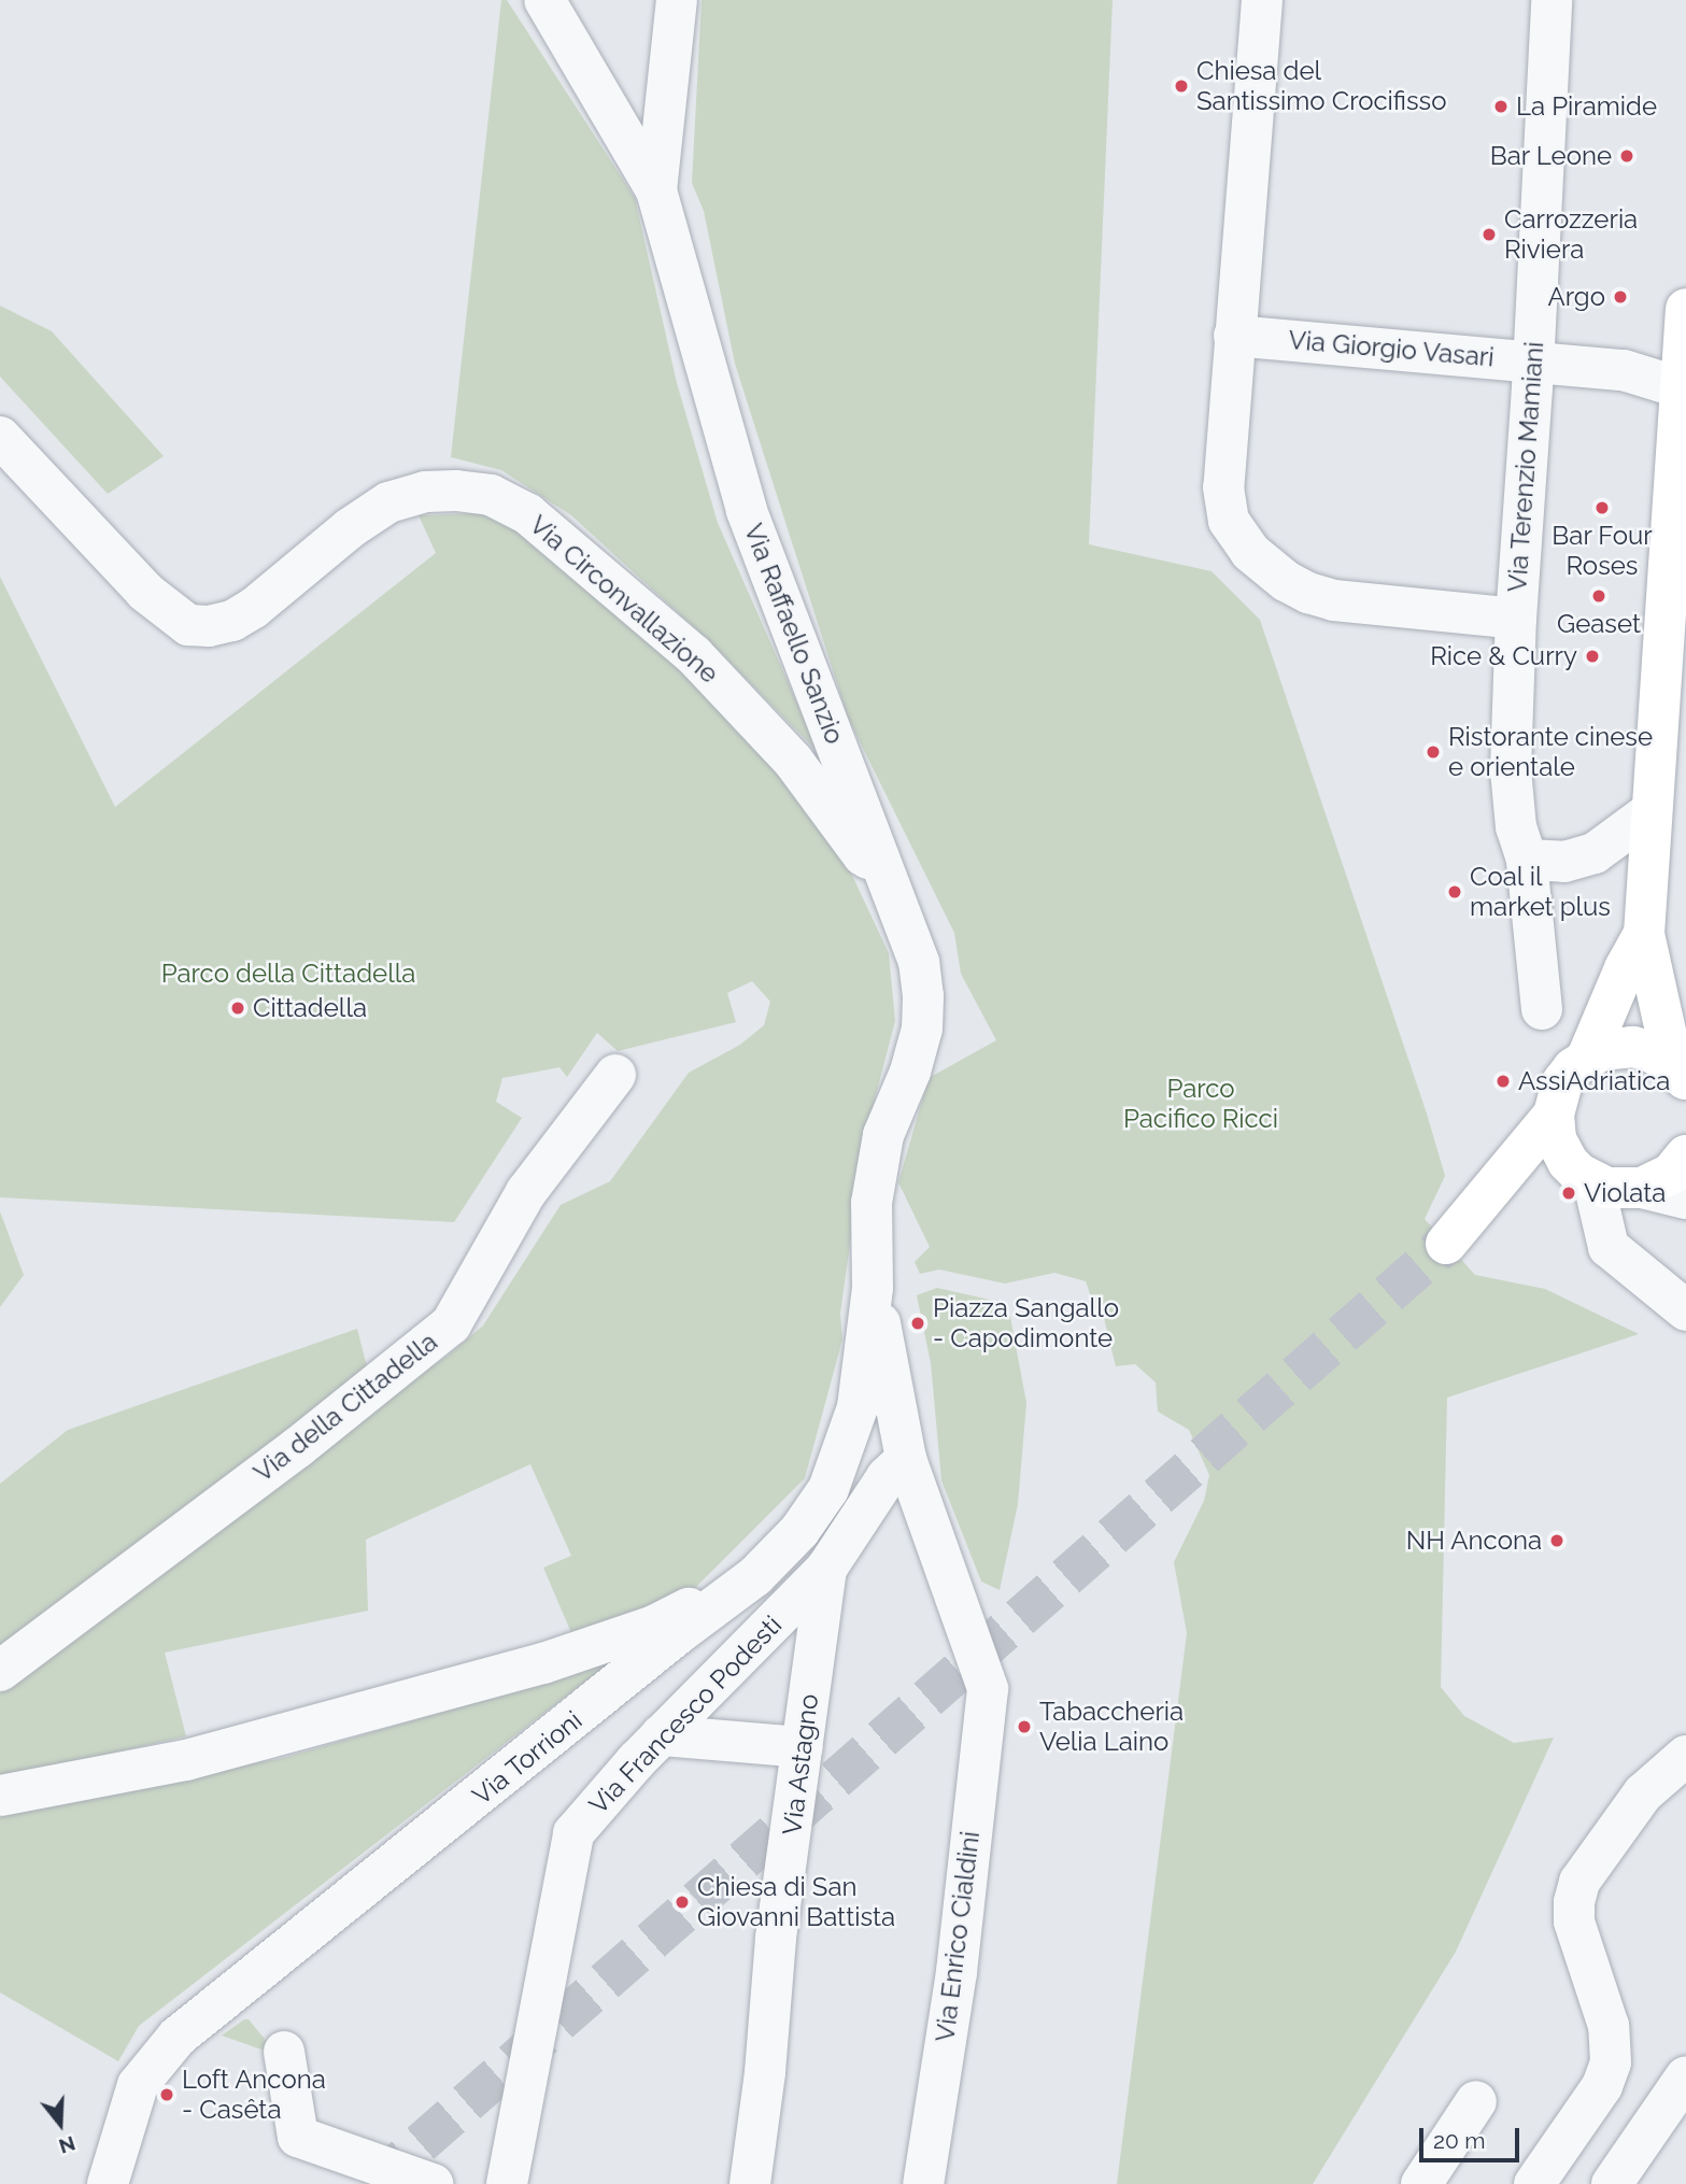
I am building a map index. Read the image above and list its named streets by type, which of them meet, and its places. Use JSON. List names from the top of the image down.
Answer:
{
  "streets": {
    "street": [
      "Via Giorgio Vasari",
      "Via Terenzio Mamiani",
      "Via Circonvallazione",
      "Via Raffaello Sanzio",
      "Via della Cittadella",
      "Via Francesco Podesti",
      "Via Torrioni",
      "Via Astagno",
      "Via Enrico Cialdini"
    ]
  },
  "crossings": [
    ["Via Giorgio Vasari", "Via Terenzio Mamiani"],
    ["Via Circonvallazione", "Via Raffaello Sanzio"],
    ["Via Raffaello Sanzio", "Via Torrioni"],
    ["Via Francesco Podesti", "Via Astagno"]
  ],
  "parks": ["Parco della Cittadella", "Parco Pacifico Ricci"],
  "places": [
    "Chiesa del Santissimo Crocifisso",
    "La Piramide",
    "Bar Leone",
    "Carrozzeria Riviera",
    "Argo",
    "Bar Four Roses",
    "Geaset",
    "Rice & Curry",
    "Ristorante cinese e orientale",
    "Coal il market plus",
    "Cittadella",
    "AssiAdriatica",
    "Violata",
    "Piazza Sangallo - Capodimonte",
    "NH Ancona",
    "Tabaccheria Velia Laino",
    "Chiesa di San Giovanni Battista",
    "Loft Ancona - Casêta"
  ],
  "scale_bar": "20 m",
  "north": "bottom"
}
